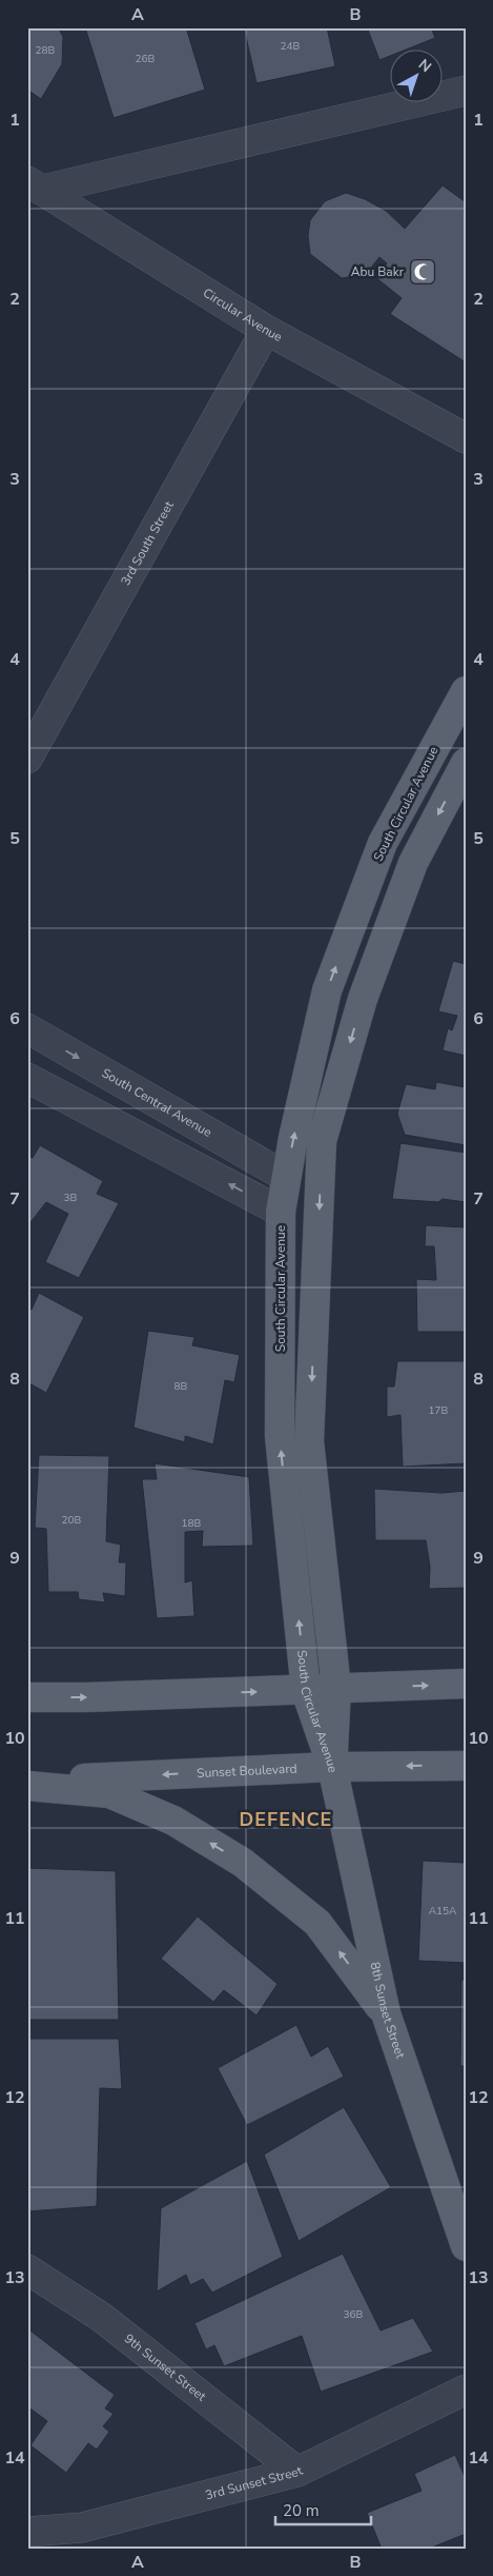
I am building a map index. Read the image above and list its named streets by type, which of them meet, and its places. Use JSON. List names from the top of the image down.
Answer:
{
  "streets": {
    "main road": ["South Circular Avenue", "Sunset Boulevard", "8th Sunset Street"],
    "street": [
      "Circular Avenue",
      "3rd South Street",
      "South Central Avenue",
      "9th Sunset Street",
      "3rd Sunset Street"
    ]
  },
  "crossings": [
    ["Circular Avenue", "3rd South Street"],
    ["South Circular Avenue", "South Central Avenue"],
    ["South Circular Avenue", "Sunset Boulevard"],
    ["South Circular Avenue", "8th Sunset Street"],
    ["Sunset Boulevard", "8th Sunset Street"],
    ["9th Sunset Street", "3rd Sunset Street"]
  ],
  "districts": ["DEFENCE"],
  "places": {
    "mosque": ["Abu Bakr"]
  },
  "house_numbers": [
    "24B",
    "28B",
    "26B",
    "3B",
    "8B",
    "17B",
    "20B",
    "18B",
    "A15A",
    "36B"
  ],
  "scale_bar": "20 m",
  "north": "top right",
  "grid": {
    "columns": ["A", "B"],
    "rows": [
      "1",
      "2",
      "3",
      "4",
      "5",
      "6",
      "7",
      "8",
      "9",
      "10",
      "11",
      "12",
      "13",
      "14"
    ]
  }
}
